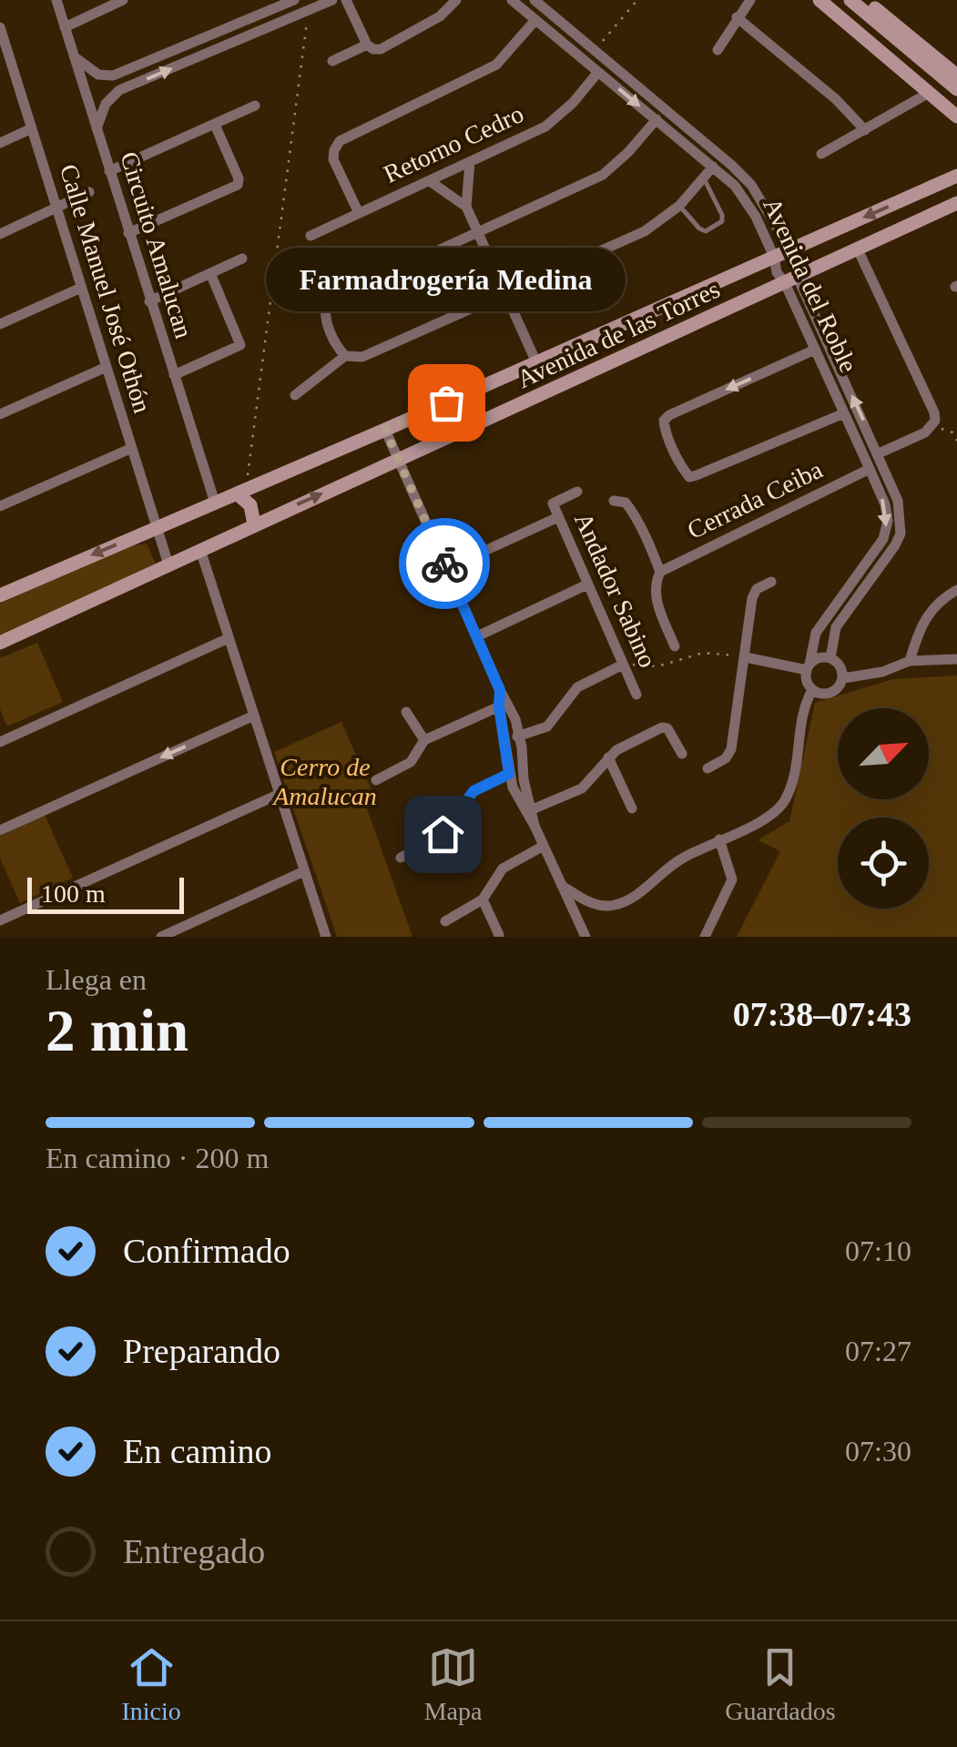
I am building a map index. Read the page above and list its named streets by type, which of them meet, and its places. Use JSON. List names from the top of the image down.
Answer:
{
  "streets": {
    "street": [
      "Retorno Cedro",
      "Circuito Amalucan",
      "Avenida del Roble",
      "Calle Manuel José Othón",
      "Avenida de las Torres",
      "Cerrada Ceiba",
      "Andador Sabino"
    ]
  },
  "crossings": [
    ["Retorno Cedro", "Avenida del Roble"],
    ["Circuito Amalucan", "Avenida de las Torres"],
    ["Avenida del Roble", "Avenida de las Torres"],
    ["Avenida del Roble", "Cerrada Ceiba"],
    ["Calle Manuel José Othón", "Avenida de las Torres"]
  ],
  "parks": ["Cerro de Amalucan"],
  "places": ["Farmadrogería Medina"],
  "scale_bar": "100 m",
  "north": "top right",
  "page": {
    "bubble": "Farmadrogería Medina",
    "scale": "100 m",
    "heading": ["2 min", "Llega en", "07:38–07:43"],
    "bar": "En camino · 200 m",
    "list": [
      ["Confirmado", "07:10"],
      ["Preparando", "07:27"],
      ["En camino", "07:30"],
      "Entregado"
    ],
    "tabs": ["Inicio", "Mapa", "Guardados"]
  }
}
